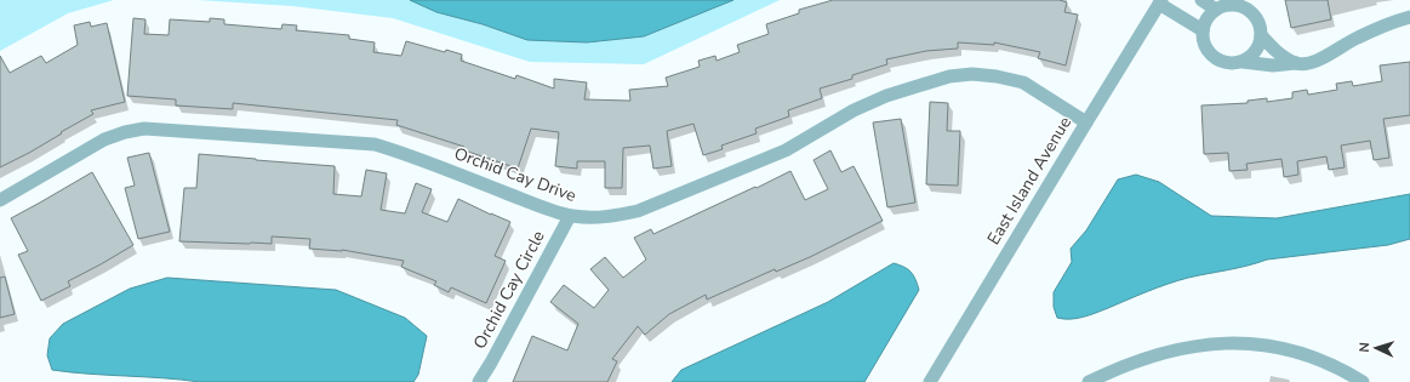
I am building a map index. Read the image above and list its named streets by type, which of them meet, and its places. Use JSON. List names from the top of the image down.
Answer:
{
  "streets": {
    "street": ["Orchid Cay Drive", "East Island Avenue", "Orchid Cay Circle"]
  },
  "crossings": [
    ["Orchid Cay Drive", "East Island Avenue"],
    ["Orchid Cay Drive", "Orchid Cay Circle"]
  ],
  "north": "left"
}
